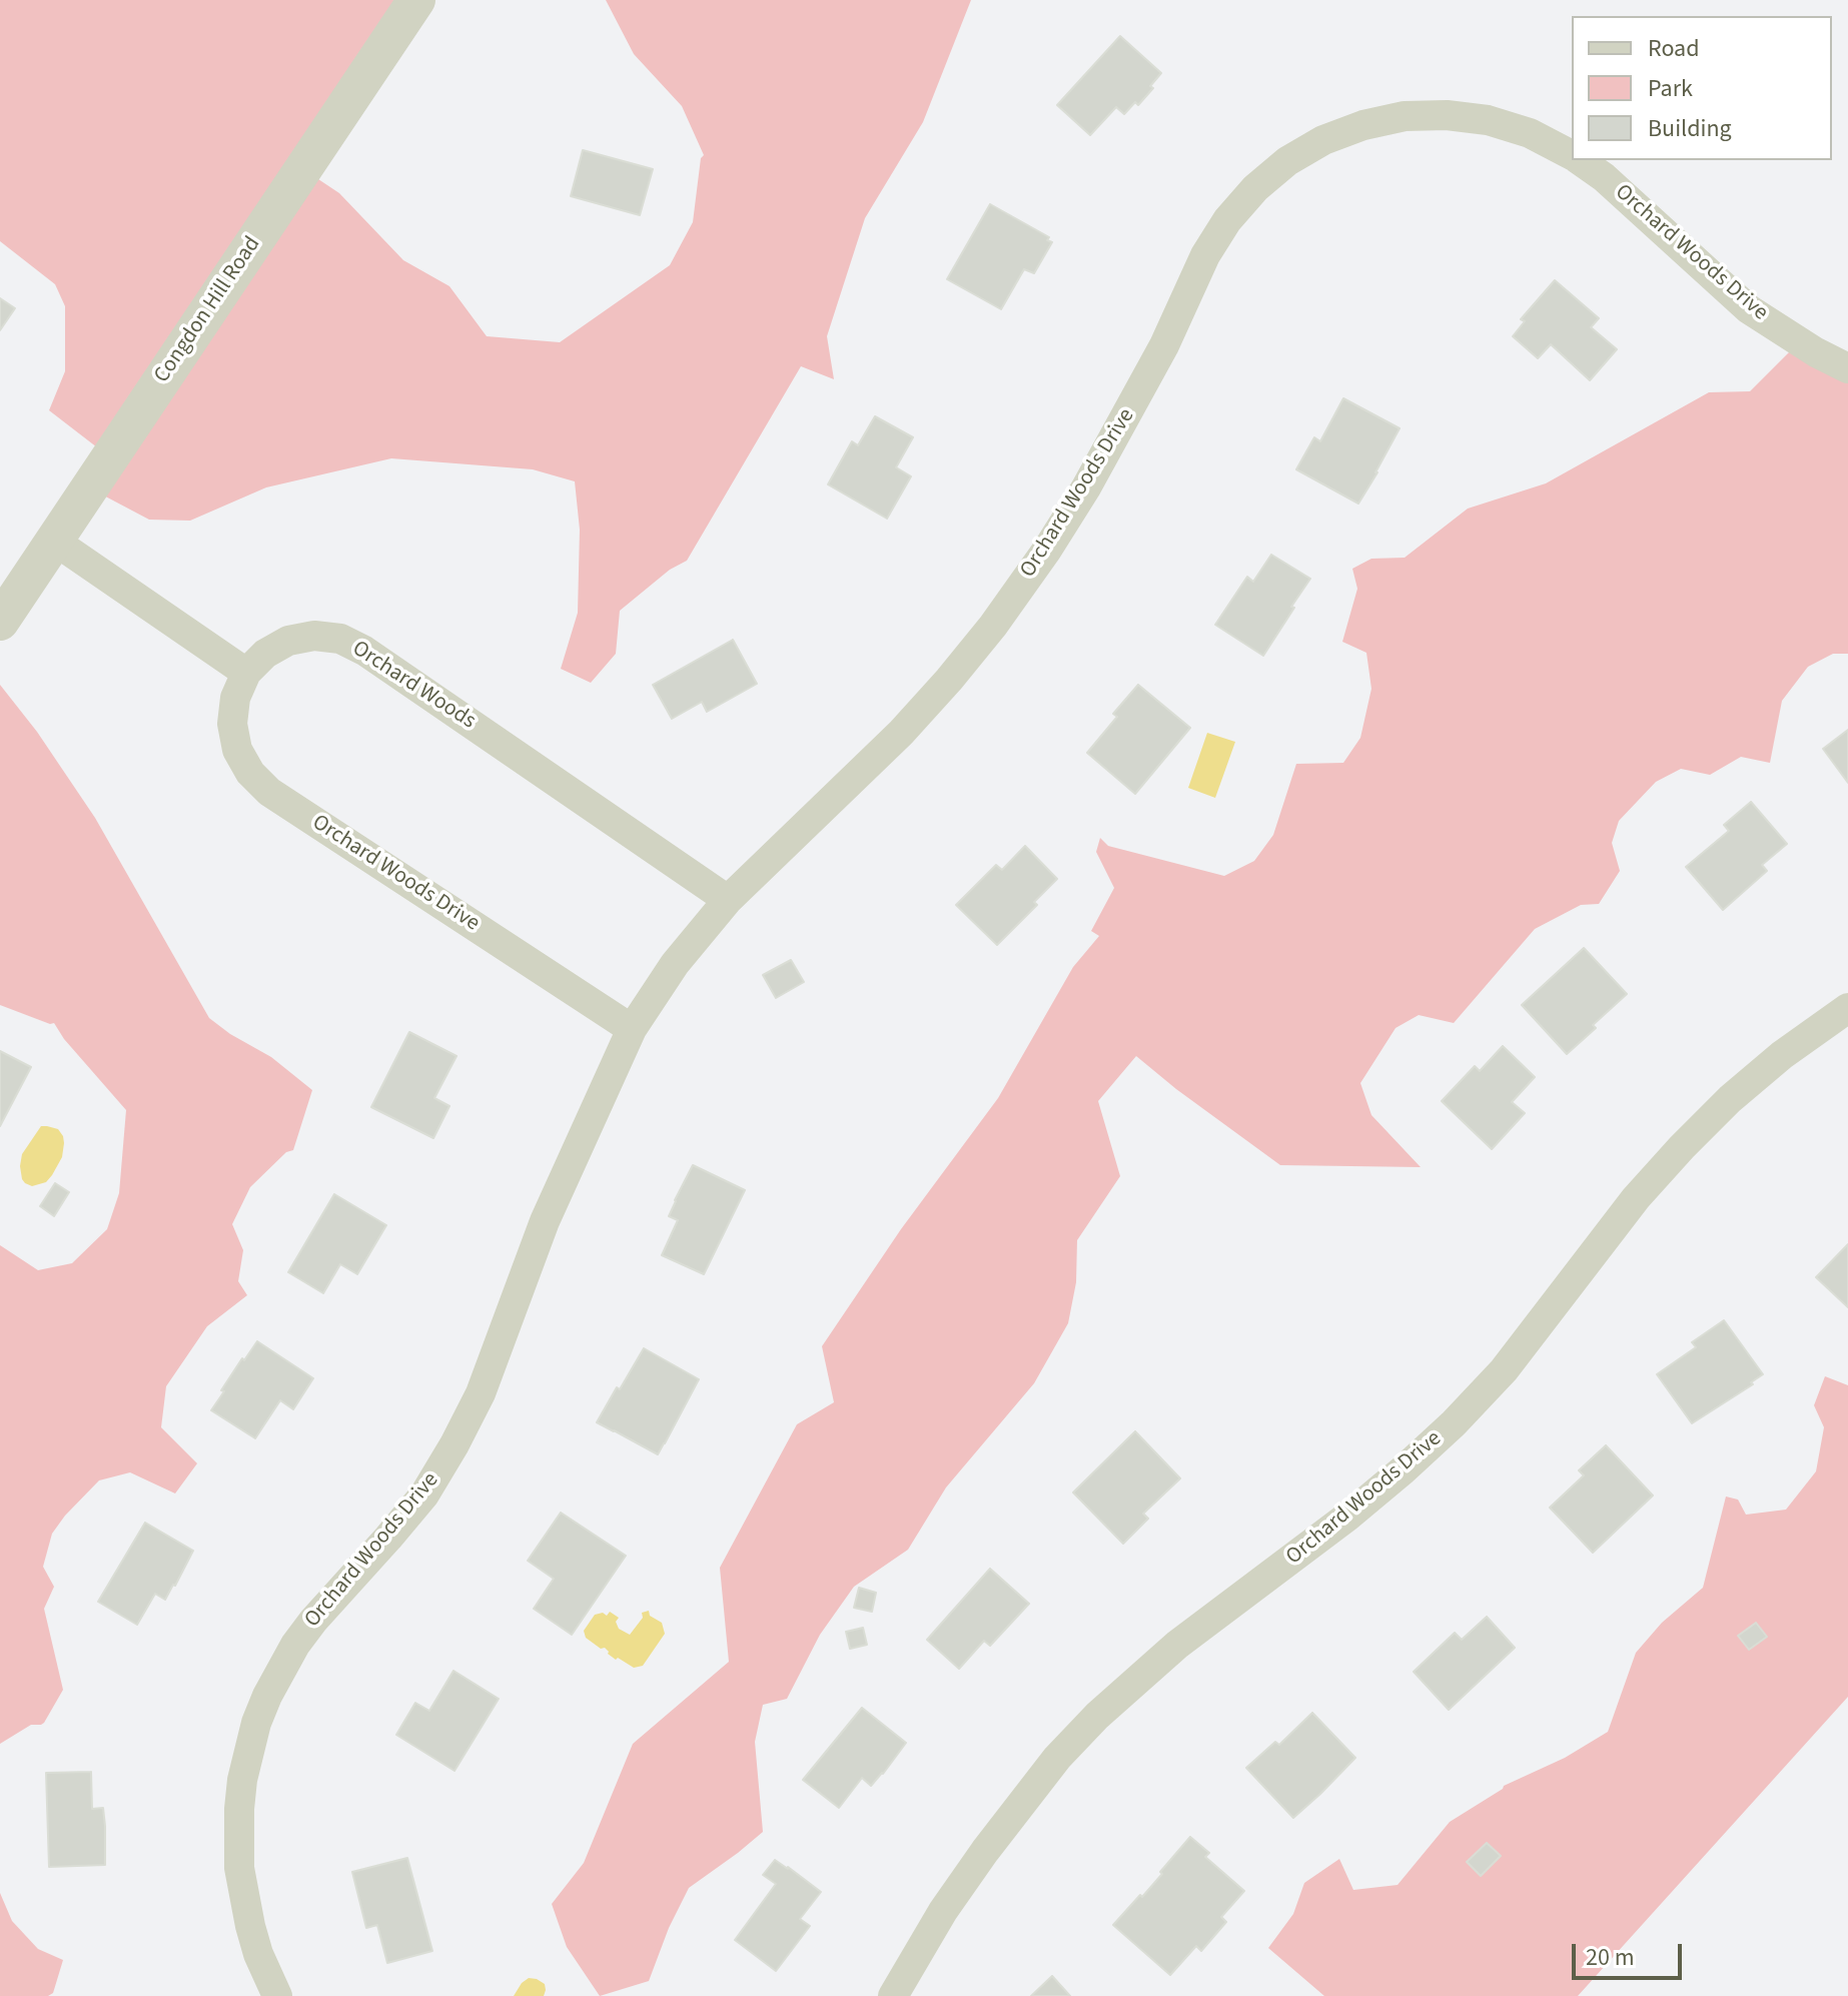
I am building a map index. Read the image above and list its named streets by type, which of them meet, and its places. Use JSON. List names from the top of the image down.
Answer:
{
  "streets": {
    "street": ["Orchard Woods Drive", "Congdon Hill Road", "Orchard Woods"]
  },
  "crossings": [
    ["Orchard Woods Drive", "Orchard Woods"]
  ],
  "legend": ["Road", "Park", "Building"],
  "scale_bar": "20 m"
}
